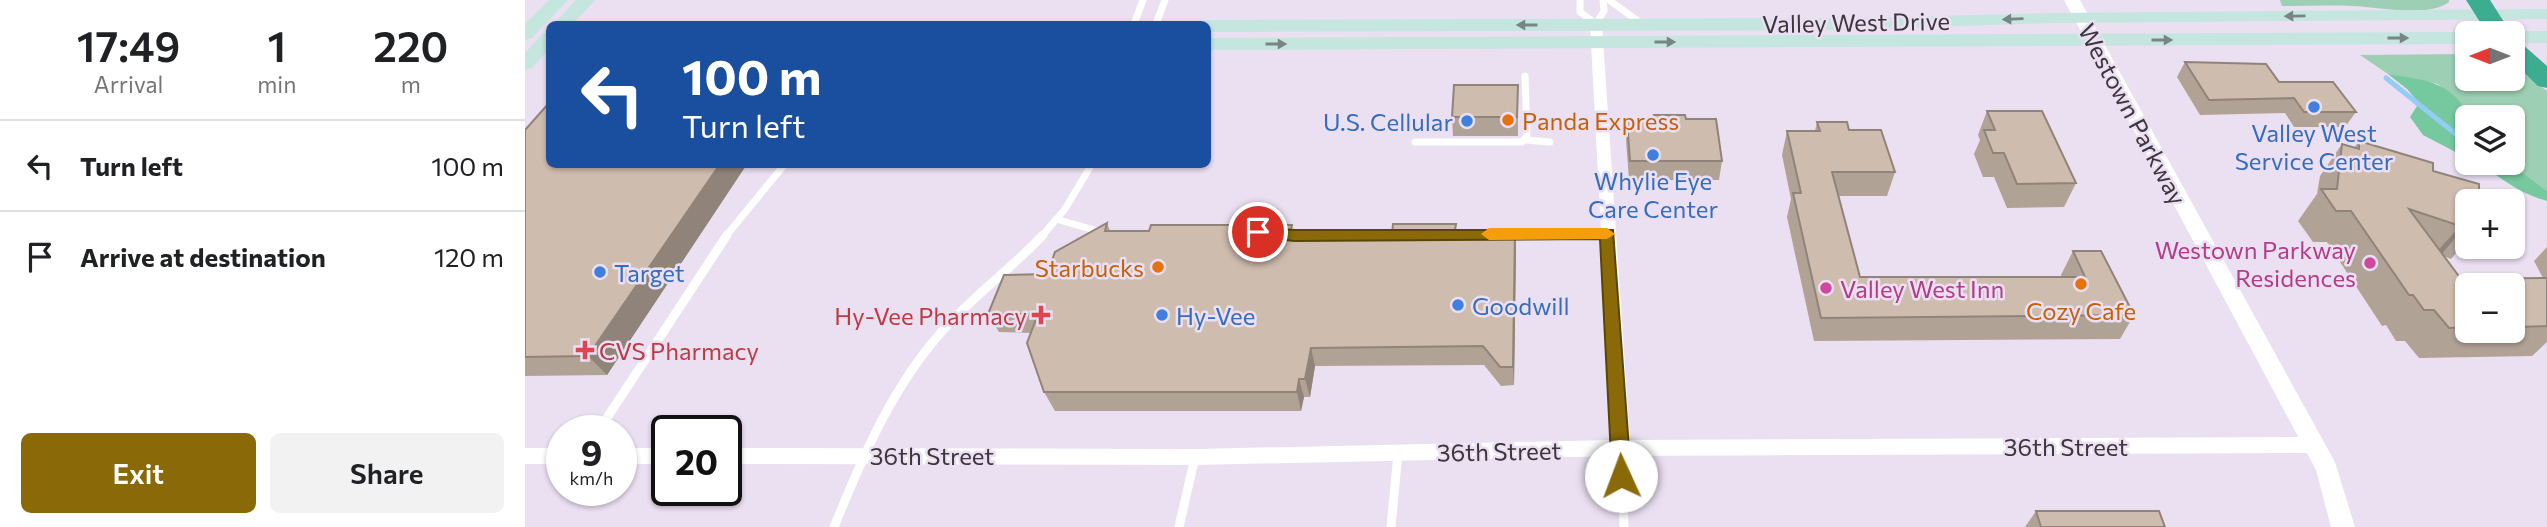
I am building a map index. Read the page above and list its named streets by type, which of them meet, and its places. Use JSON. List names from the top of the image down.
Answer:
{
  "streets": {
    "main road": ["Valley West Drive"],
    "street": ["Westown Parkway", "36th Street"]
  },
  "crossings": [
    ["Valley West Drive", "Westown Parkway"],
    ["Westown Parkway", "36th Street"]
  ],
  "places": {
    "other": [
      "Valley West Service Center",
      "Panda Express",
      "U.S. Cellular",
      "Whylie Eye Care Center",
      "Westown Parkway Residences",
      "Starbucks",
      "Target",
      "Cozy Cafe",
      "Valley West Inn",
      "Goodwill",
      "Hy-Vee"
    ],
    "health": ["Hy-Vee Pharmacy", "CVS Pharmacy"]
  },
  "north": "left",
  "page": {
    "eta": [
      "17:49",
      "Arrival",
      "1",
      "min",
      "220",
      "m"
    ],
    "map_buttons": ["+", "−"],
    "turn": ["100 m", "Turn left"],
    "list": [
      {
        "name": "Turn left",
        "value": "100 m"
      },
      {
        "name": "Arrive at destination",
        "value": "120 m"
      }
    ],
    "speed": "9 km/h",
    "limit": "20",
    "buttons": ["Exit", "Share"]
  }
}
